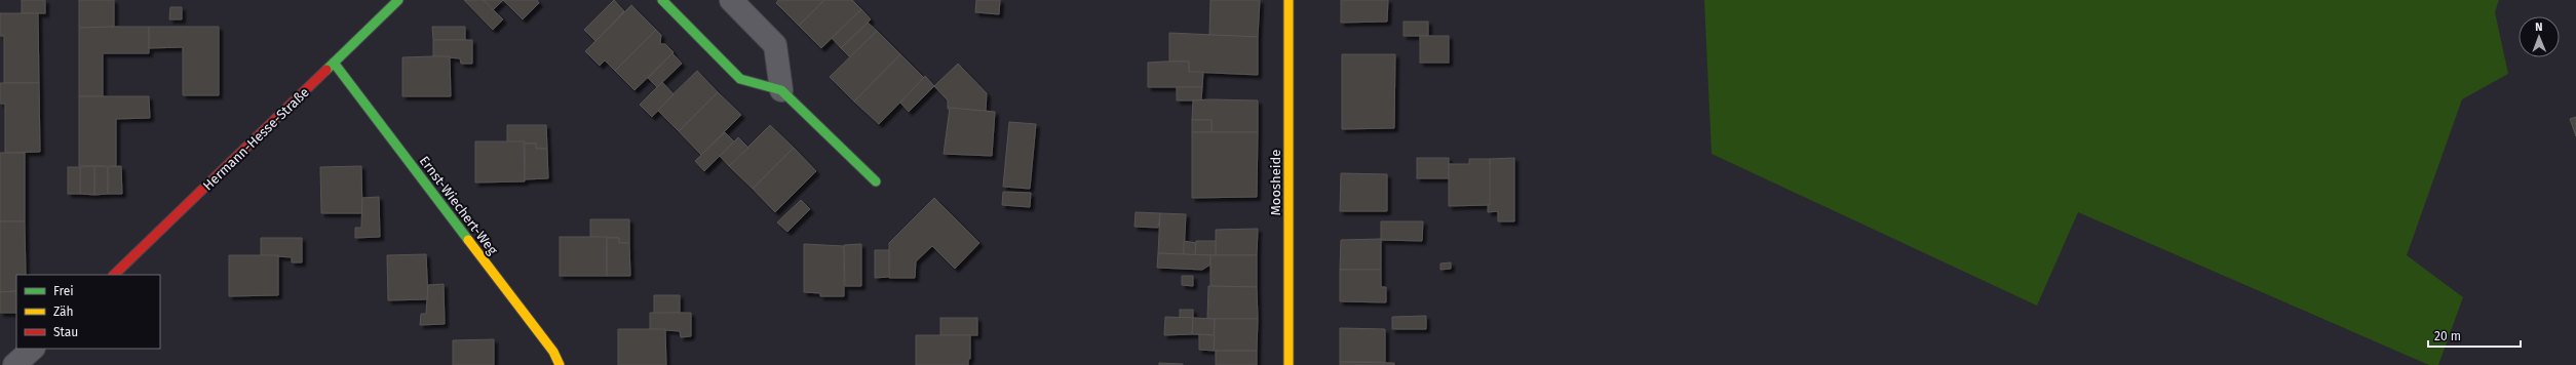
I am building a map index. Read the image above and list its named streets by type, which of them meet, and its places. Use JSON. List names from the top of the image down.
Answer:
{
  "streets": {
    "street": ["Hermann-Hesse-Straße", "Moosheide", "Ernst-Wiechert-Weg"]
  },
  "crossings": [
    ["Hermann-Hesse-Straße", "Ernst-Wiechert-Weg"]
  ],
  "legend": ["Frei", "Zäh", "Stau"],
  "scale_bar": "20 m",
  "north": "top"
}
